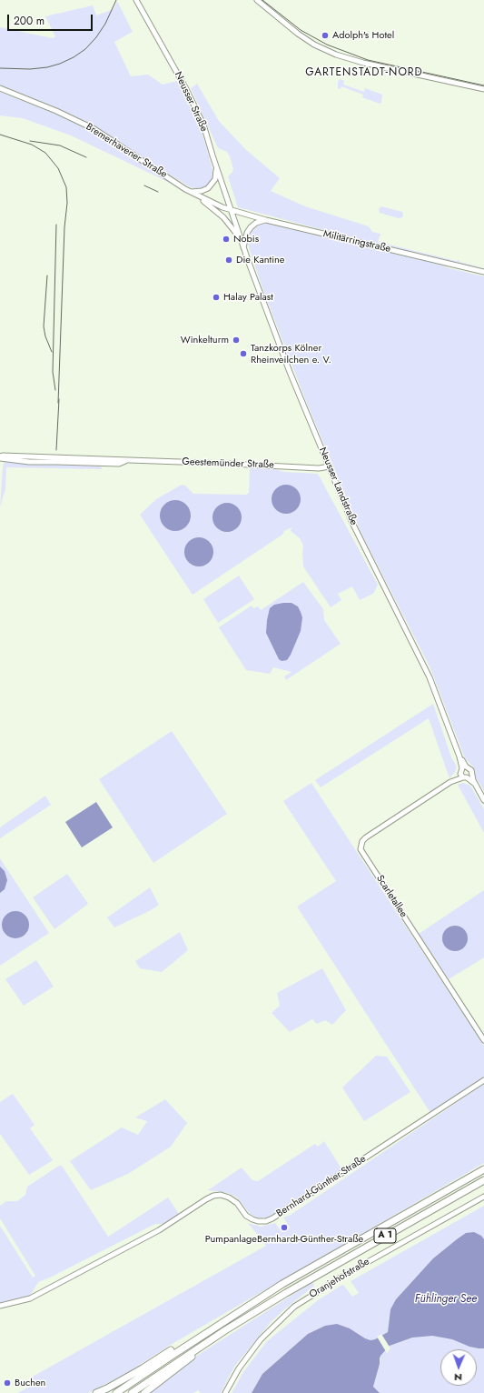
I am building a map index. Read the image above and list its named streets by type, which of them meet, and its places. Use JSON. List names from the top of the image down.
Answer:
{
  "streets": {
    "highway": ["A 1"],
    "street": [
      "Neusser Straße",
      "Bremerhavener Straße",
      "Militärringstraße",
      "Geestemünder Straße",
      "Neusser Landstraße",
      "Scarletallee",
      "Bernhard-Günther-Straße",
      "Oranjehofstraße"
    ]
  },
  "crossings": [
    ["Neusser Straße", "Bremerhavener Straße"],
    ["Neusser Straße", "Militärringstraße"],
    ["Neusser Straße", "Neusser Landstraße"],
    ["Bremerhavener Straße", "Militärringstraße"],
    ["Bremerhavener Straße", "Neusser Landstraße"],
    ["Militärringstraße", "Neusser Landstraße"],
    ["Geestemünder Straße", "Neusser Landstraße"],
    ["Neusser Landstraße", "Scarletallee"]
  ],
  "districts": ["GARTENSTADT-NORD"],
  "water": ["Fühlinger See"],
  "places": [
    "Adolph's Hotel",
    "Nobis",
    "Die Kantine",
    "Halay Palast",
    "Winkelturm",
    "Tanzkorps Kölner Rheinveilchen e. V.",
    "PumpanlageBernhardt-Günther-Straße",
    "Buchen"
  ],
  "scale_bar": "200 m",
  "north": "bottom"
}
